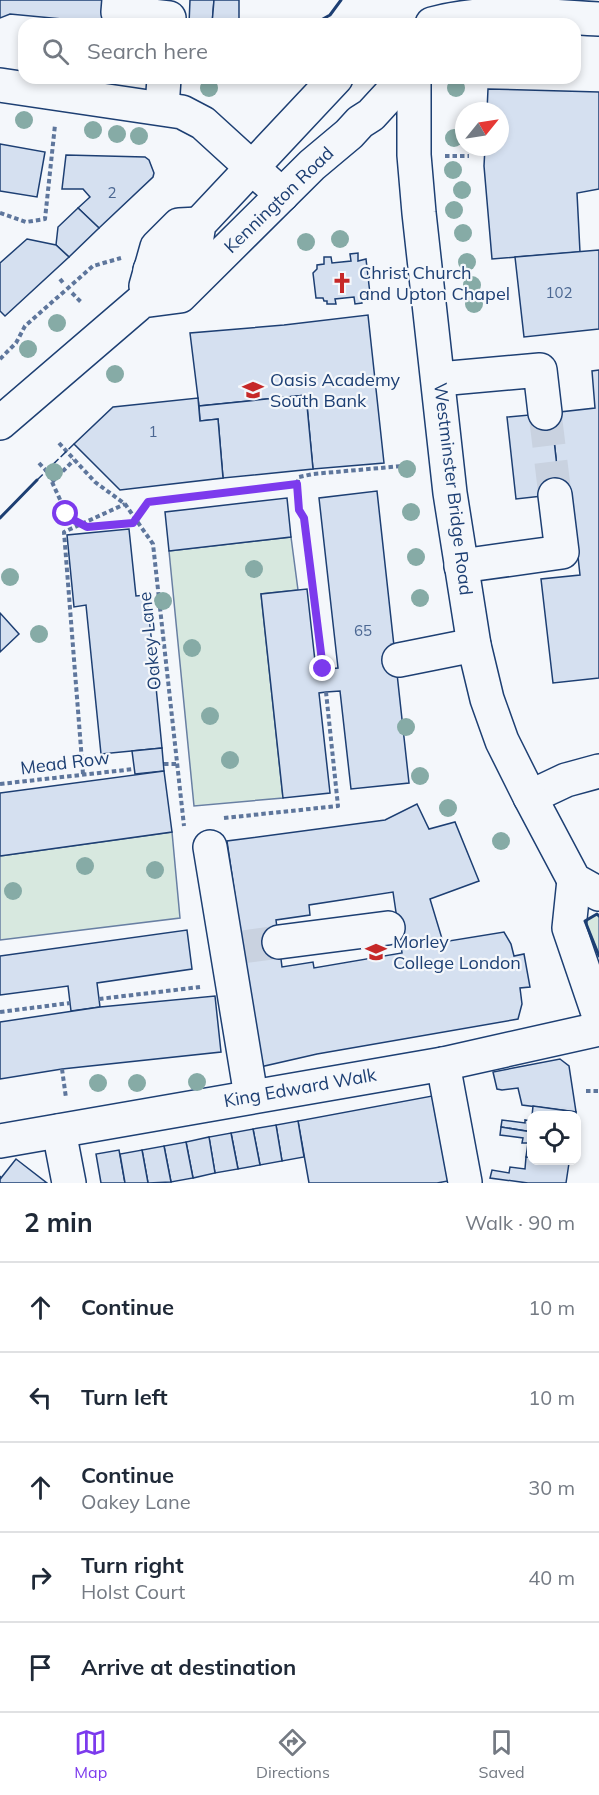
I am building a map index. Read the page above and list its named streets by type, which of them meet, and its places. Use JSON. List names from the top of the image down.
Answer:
{
  "streets": {
    "main road": ["Kennington Road", "Westminster Bridge Road", "King Edward Walk"],
    "path": ["Oakey Lane", "Mead Row"]
  },
  "places": {
    "church": ["Christ Church and Upton Chapel"],
    "school or university": ["Oasis Academy South Bank", "Morley College London"]
  },
  "house_numbers": [
    "2",
    "102",
    "1",
    "65"
  ],
  "north": "top right",
  "page": {
    "search": "Search here",
    "heading": ["2 min", "Walk · 90 m"],
    "list": [
      ["Continue", "10 m"],
      ["Turn left", "10 m"],
      ["Continue", "Oakey Lane", "30 m"],
      ["Turn right", "Holst Court", "40 m"],
      "Arrive at destination"
    ],
    "nav": ["Map", "Directions", "Saved"]
  }
}
